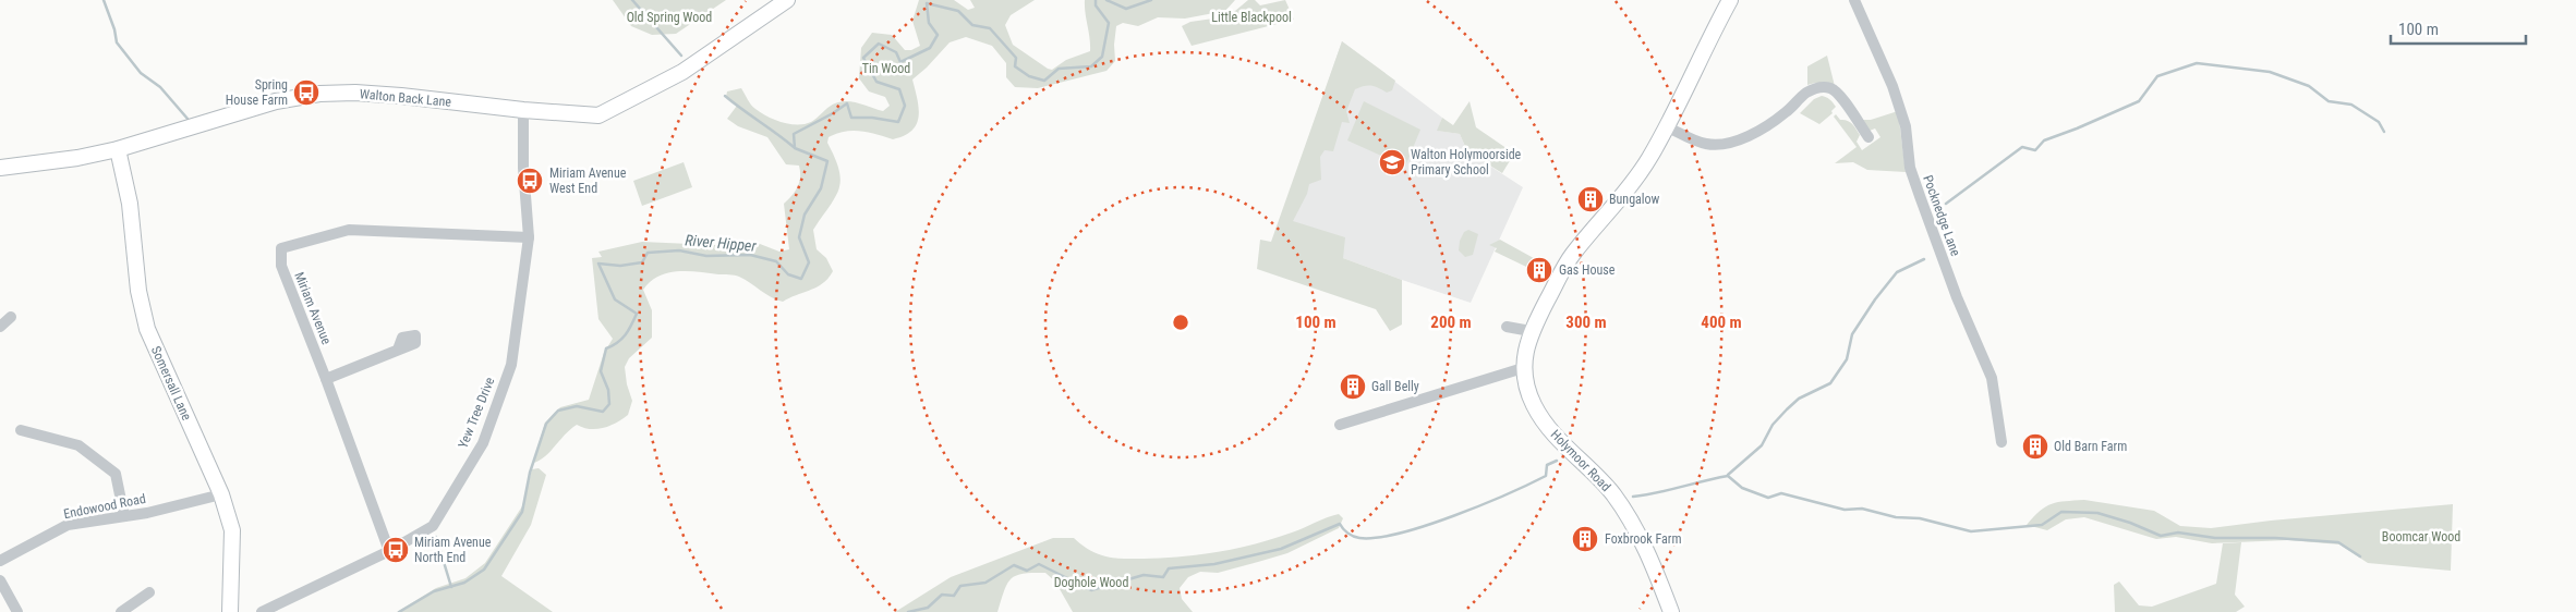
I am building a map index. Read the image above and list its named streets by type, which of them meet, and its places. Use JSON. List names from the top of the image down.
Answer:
{
  "streets": {
    "street": [
      "Walton Back Lane",
      "Pocknedge Lane",
      "Miriam Avenue",
      "Somersall Lane",
      "Yew Tree Drive",
      "Holymoor Road",
      "Endowood Road"
    ]
  },
  "crossings": [
    ["Walton Back Lane", "Somersall Lane"],
    ["Walton Back Lane", "Yew Tree Drive"],
    ["Miriam Avenue", "Yew Tree Drive"],
    ["Somersall Lane", "Endowood Road"]
  ],
  "water": ["River Hipper"],
  "parks": [
    "Old Spring Wood",
    "Little Blackpool",
    "Tin Wood",
    "Boomcar Wood",
    "Doghole Wood"
  ],
  "places": {
    "bus stop": ["Spring House Farm", "Miriam Avenue West End", "Miriam Avenue North End"],
    "school or university": ["Walton Holymoorside Primary School"],
    "building": [
      "Bungalow",
      "Gas House",
      "Gall Belly",
      "Old Barn Farm",
      "Foxbrook Farm"
    ]
  },
  "scale_bar": "100 m",
  "rings": [
    "100 m",
    "200 m",
    "300 m",
    "400 m"
  ]
}
